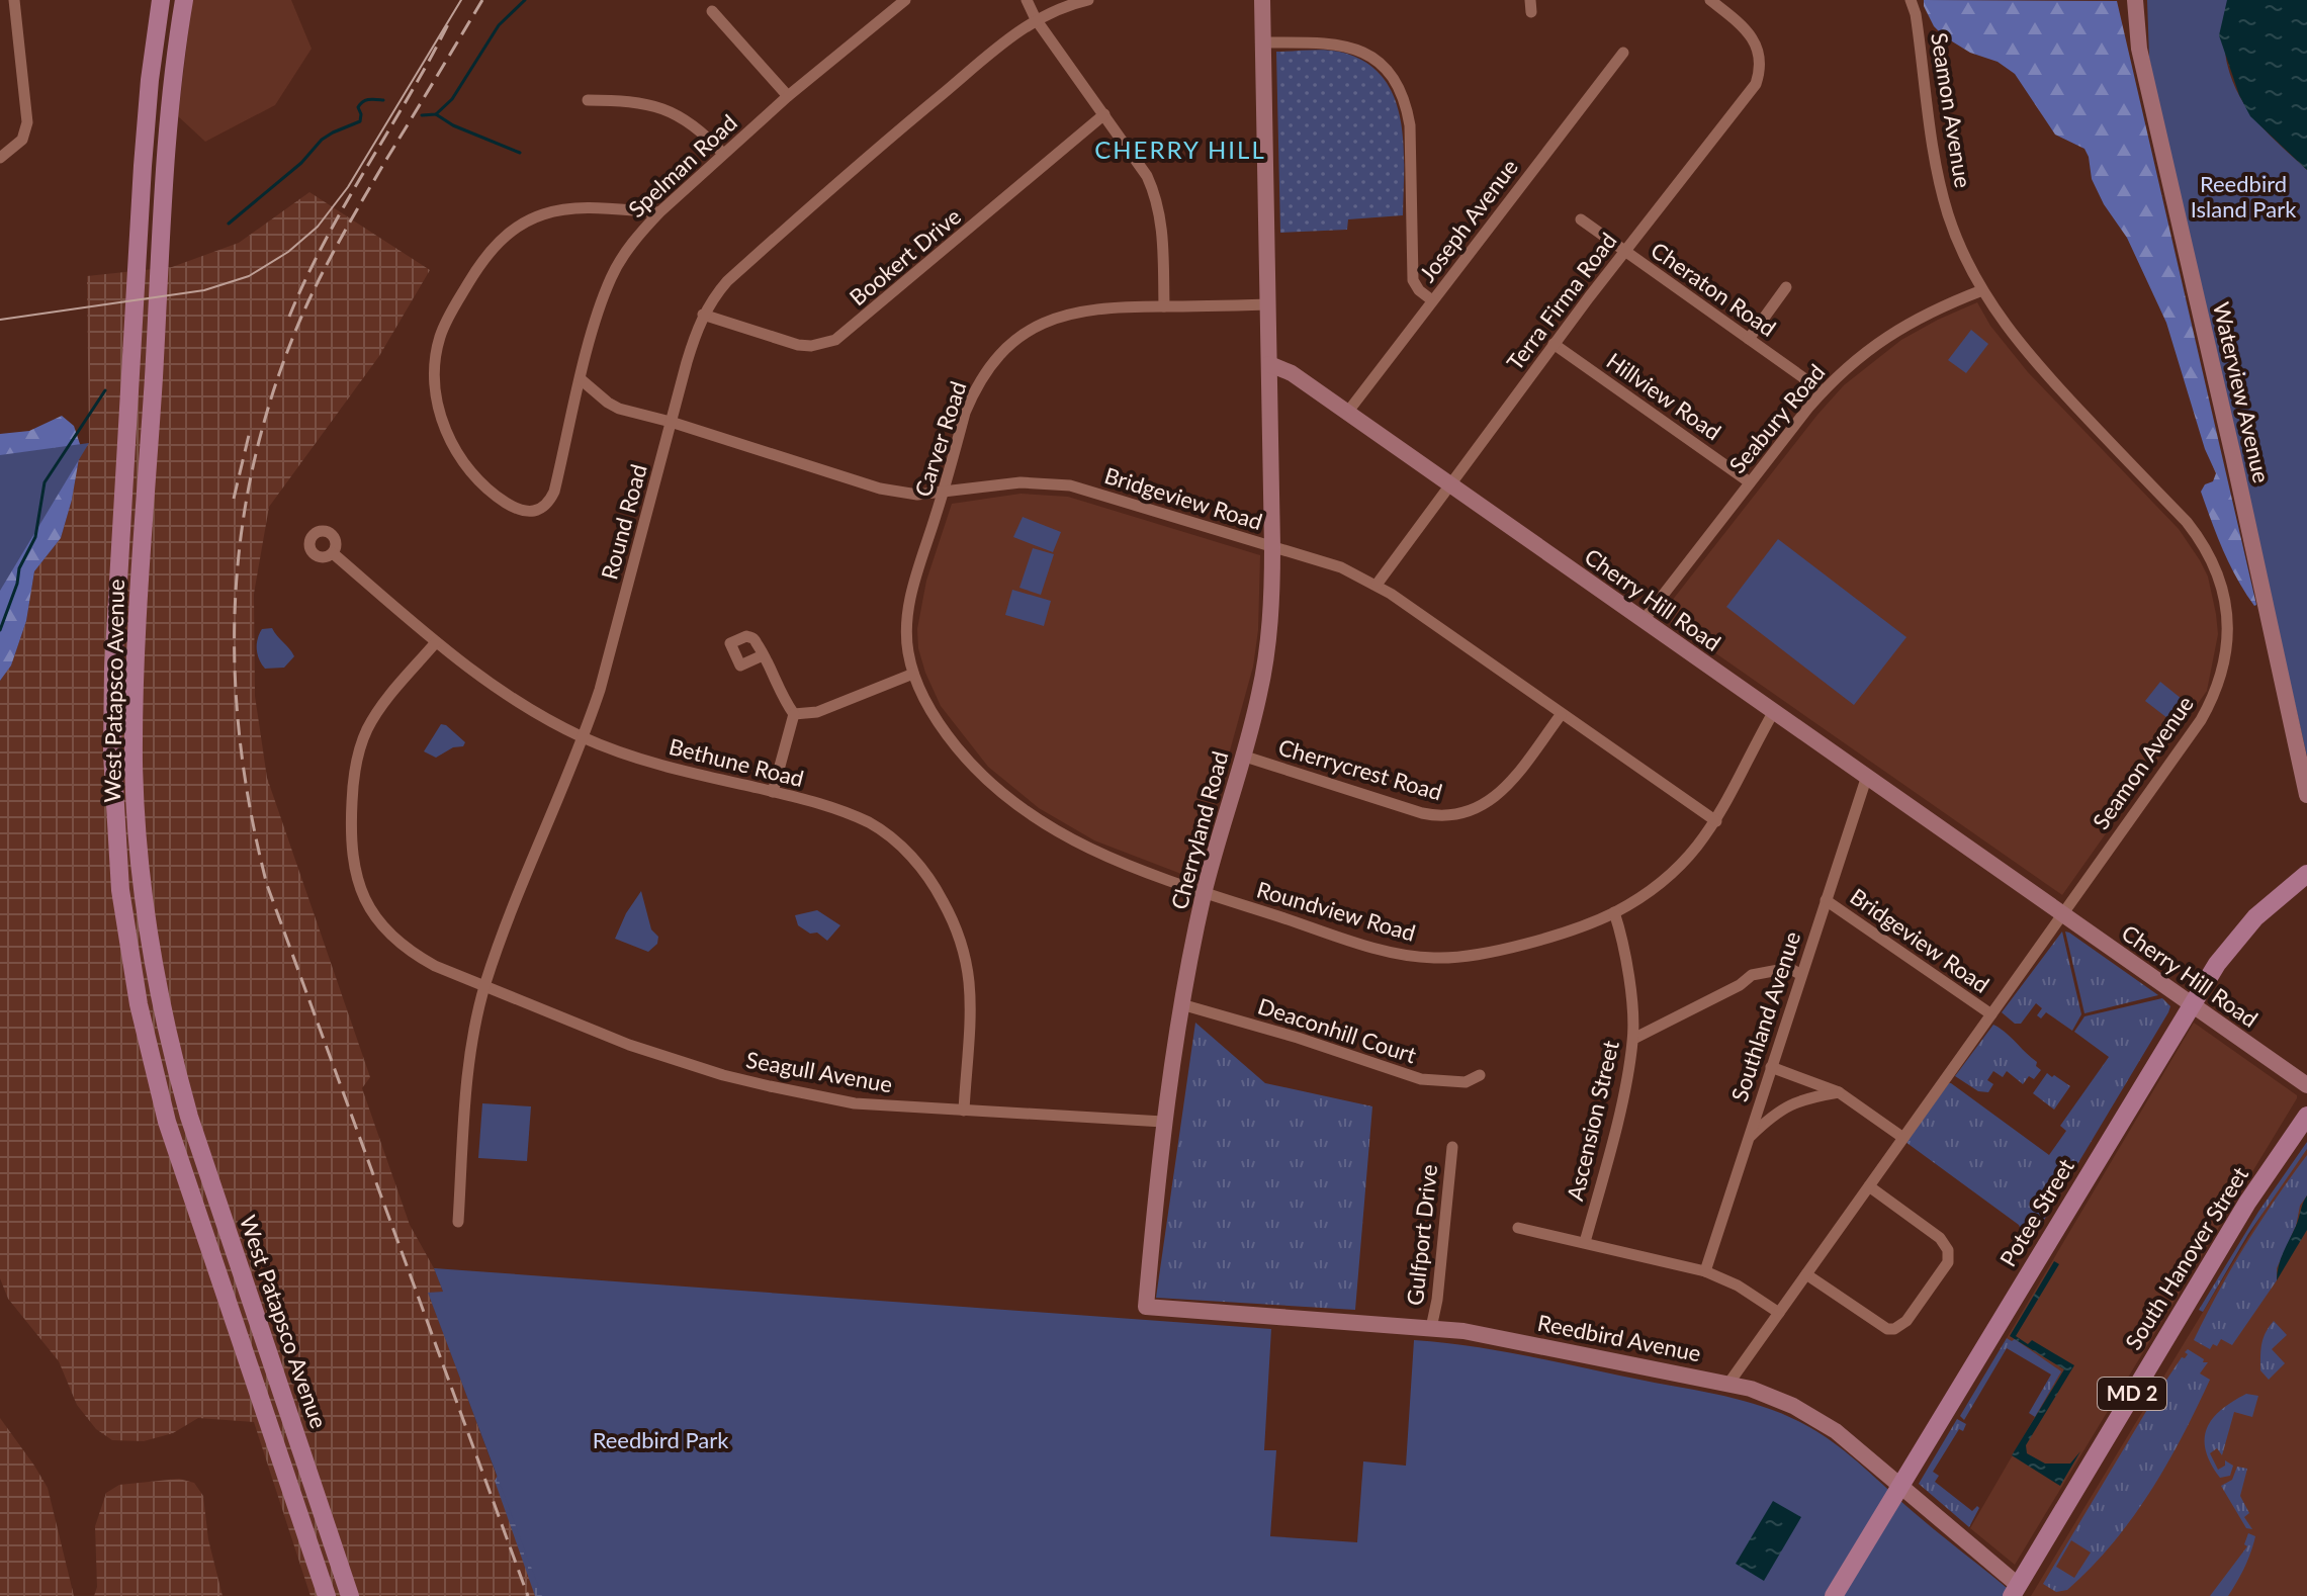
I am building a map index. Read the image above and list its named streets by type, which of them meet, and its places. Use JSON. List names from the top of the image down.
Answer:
{
  "streets": {
    "main road": [
      "West Patapsco Avenue",
      "Potee Street",
      "South Hanover Street",
      "MD 2"
    ],
    "street": [
      "Seamon Avenue",
      "Spelman Road",
      "Joseph Avenue",
      "Bookert Drive",
      "Cheraton Road",
      "Terra Firma Road",
      "Waterview Avenue",
      "Hillview Road",
      "Seabury Road",
      "Carver Road",
      "Bridgeview Road",
      "Round Road",
      "Cherry Hill Road",
      "Bethune Road",
      "Cherrycrest Road",
      "Cherryland Road",
      "Roundview Road",
      "Southland Avenue",
      "Deaconhill Court",
      "Seagull Avenue",
      "Ascension Street",
      "Gulfport Drive",
      "Reedbird Avenue"
    ]
  },
  "crossings": [
    ["Seamon Avenue", "Seabury Road"],
    ["Seamon Avenue", "Bridgeview Road"],
    ["Seamon Avenue", "Cherry Hill Road"],
    ["Seamon Avenue", "Reedbird Avenue"],
    ["Spelman Road", "Bridgeview Road"],
    ["Joseph Avenue", "Cherry Hill Road"],
    ["Bookert Drive", "Round Road"],
    ["Cheraton Road", "Terra Firma Road"],
    ["Cheraton Road", "Seabury Road"],
    ["Terra Firma Road", "Hillview Road"],
    ["Terra Firma Road", "Bridgeview Road"],
    ["Terra Firma Road", "Cherry Hill Road"],
    ["Hillview Road", "Seabury Road"],
    ["Seabury Road", "Cherry Hill Road"],
    ["Carver Road", "Bridgeview Road"],
    ["Carver Road", "Roundview Road"],
    ["Bridgeview Road", "Round Road"],
    ["Bridgeview Road", "Cherrycrest Road"],
    ["Bridgeview Road", "Cherryland Road"],
    ["Bridgeview Road", "Roundview Road"],
    ["Bridgeview Road", "Southland Avenue"],
    ["Round Road", "Bethune Road"],
    ["Round Road", "Seagull Avenue"],
    ["Cherry Hill Road", "Cherryland Road"],
    ["Cherry Hill Road", "Roundview Road"],
    ["Cherry Hill Road", "Southland Avenue"],
    ["Cherry Hill Road", "Potee Street"],
    ["Bethune Road", "Seagull Avenue"],
    ["Cherrycrest Road", "Cherryland Road"],
    ["Cherryland Road", "Roundview Road"],
    ["Cherryland Road", "Deaconhill Court"],
    ["Cherryland Road", "Seagull Avenue"],
    ["Cherryland Road", "Reedbird Avenue"],
    ["Roundview Road", "Ascension Street"],
    ["Potee Street", "Reedbird Avenue"],
    ["Gulfport Drive", "Reedbird Avenue"],
    ["South Hanover Street", "Reedbird Avenue"]
  ],
  "districts": ["CHERRY HILL"],
  "parks": ["Reedbird Island Park", "Reedbird Park"]
}
